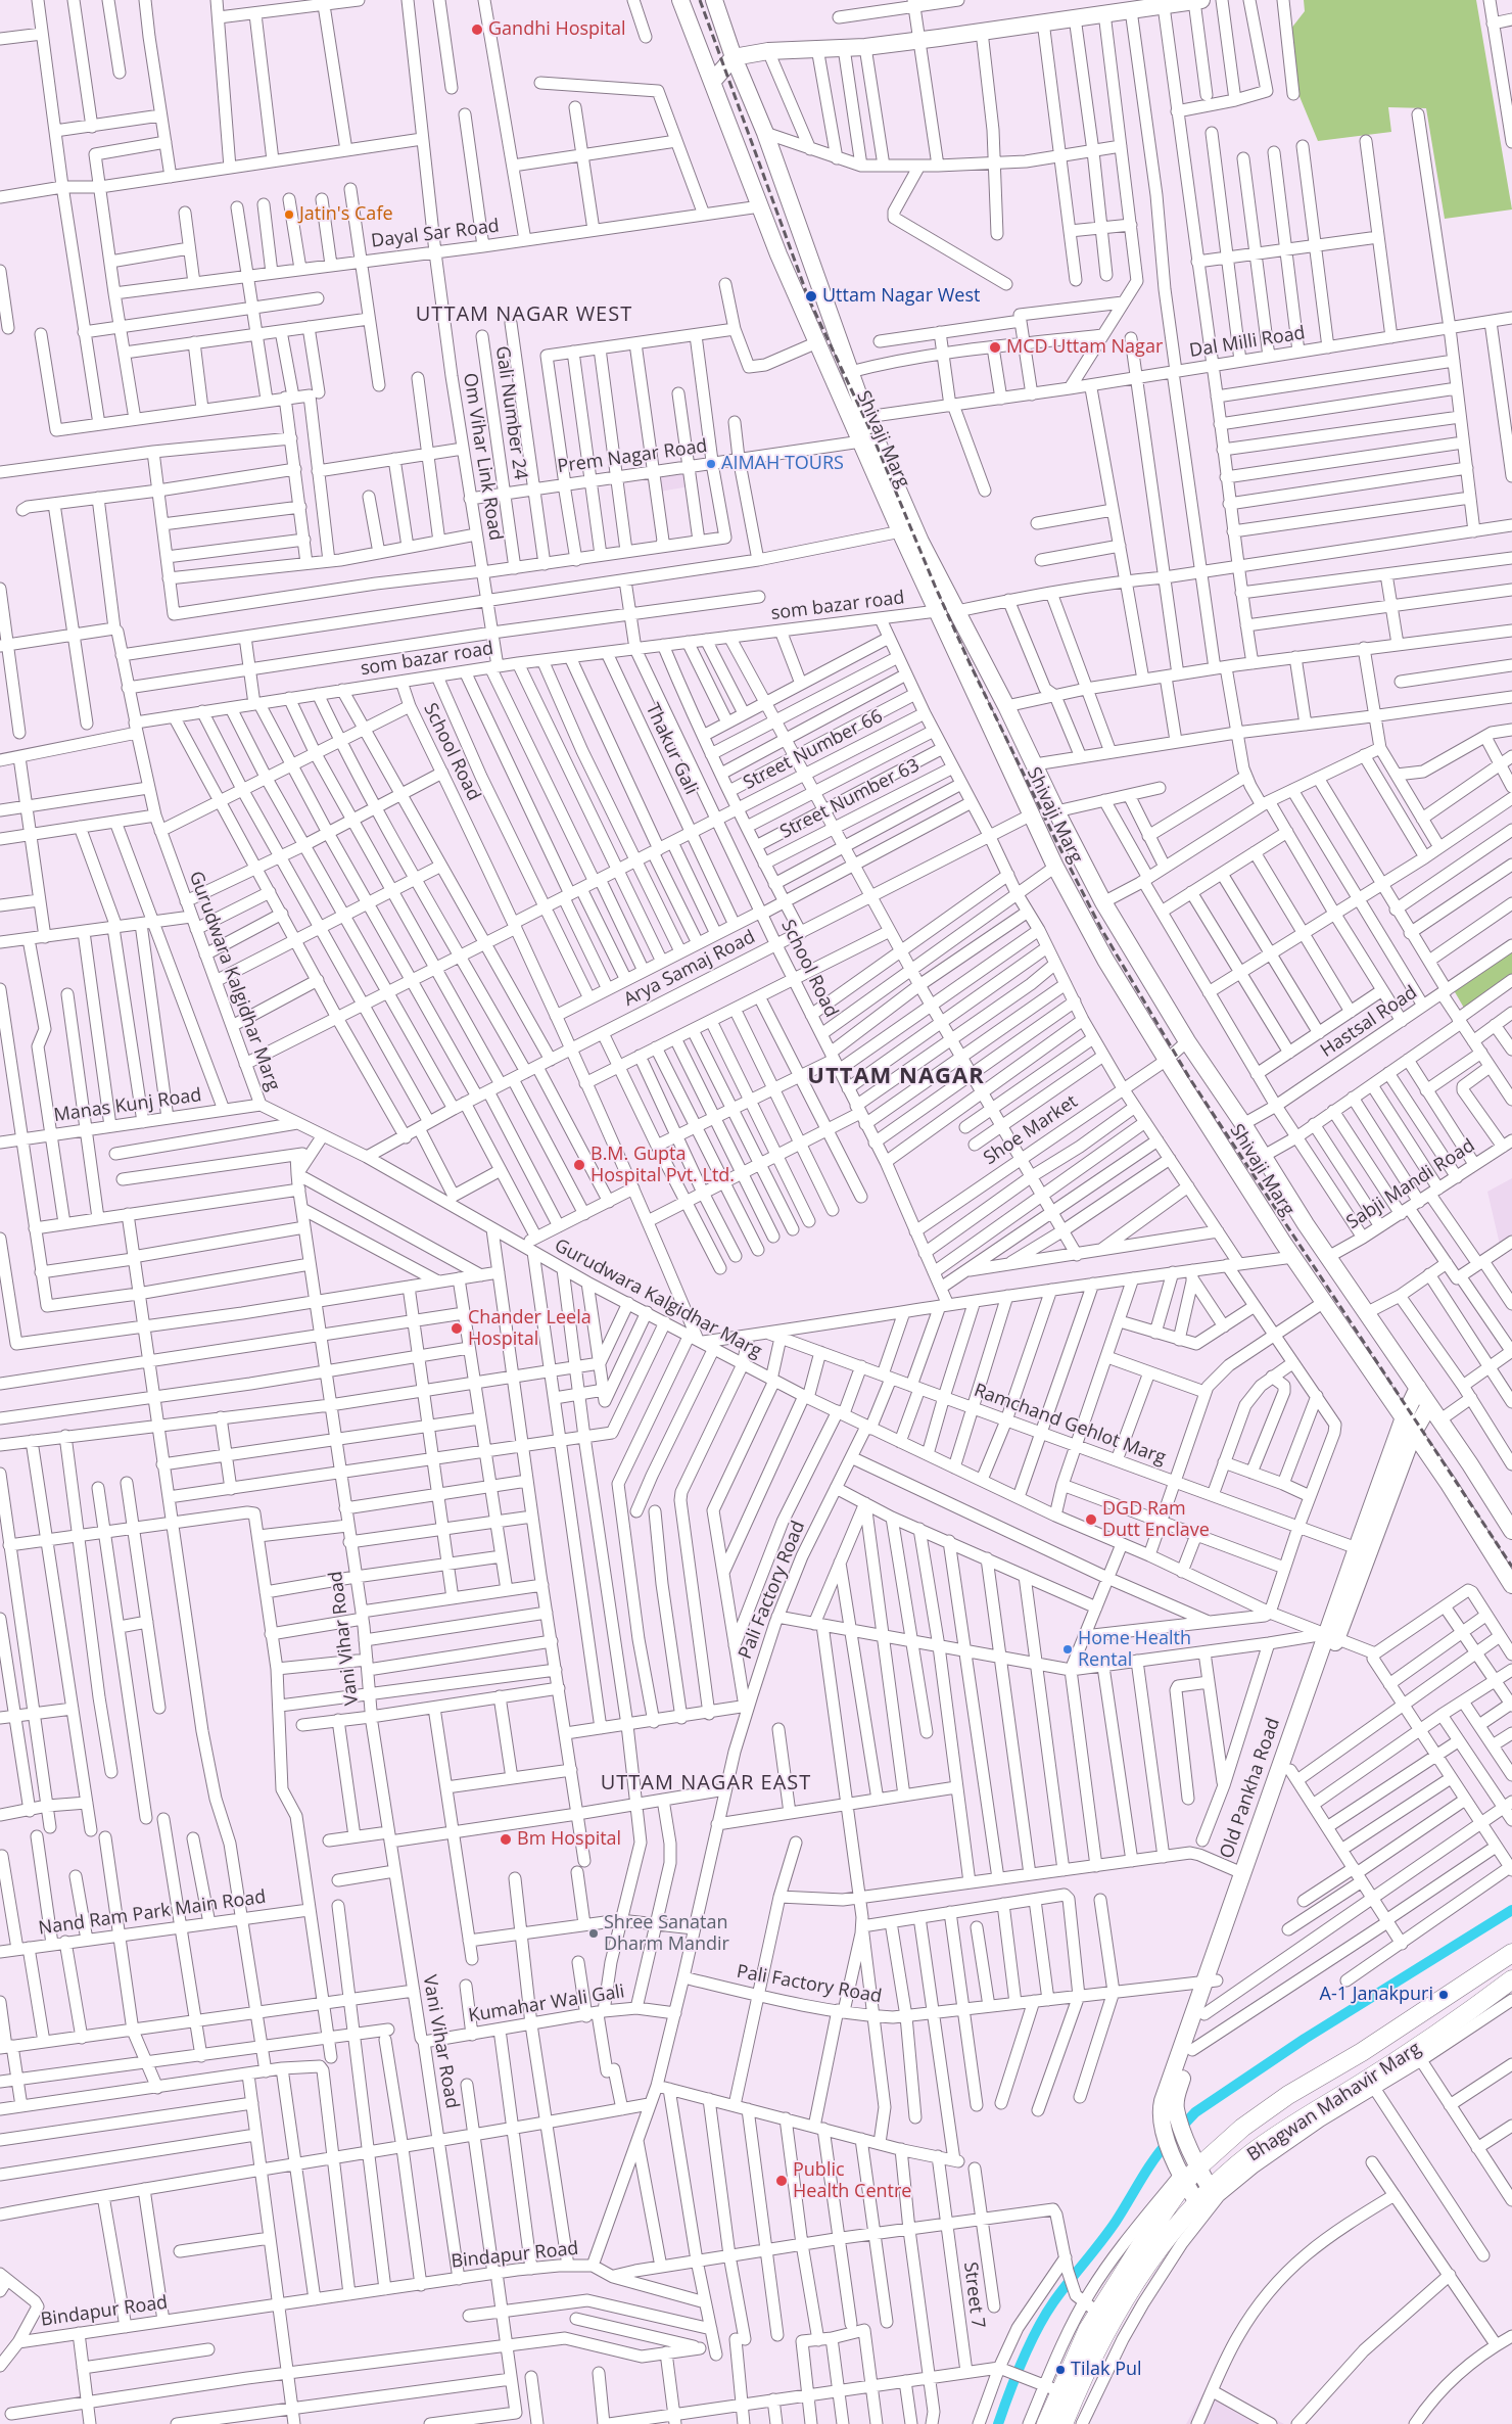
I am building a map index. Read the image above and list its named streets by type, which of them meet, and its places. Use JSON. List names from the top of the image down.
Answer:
{
  "streets": {
    "main road": ["Shivaji Marg", "Old Pankha Road", "Bhagwan Mahavir Marg"],
    "street": [
      "Dayal Sar Road",
      "Dal Milli Road",
      "Gali Number 24",
      "Om Vihar Link Road",
      "Prem Nagar Road",
      "som bazar road",
      "Thakur Gali",
      "Street Number 66",
      "School Road",
      "Street Number 63",
      "Arya Samaj Road",
      "Gurudwara Kalgidhar Marg",
      "Hastsal Road",
      "Manas Kunj Road",
      "Shoe Market",
      "Sabji Mandi Road",
      "Ramchand Gehlot Marg",
      "Pali Factory Road",
      "Vani Vihar Road",
      "Nand Ram Park Main Road",
      "Kumahar Wali Gali",
      "Bindapur Road",
      "Street 7"
    ]
  },
  "crossings": [
    ["Dayal Sar Road", "Shivaji Marg"],
    ["Dayal Sar Road", "Om Vihar Link Road"],
    ["Dal Milli Road", "Shivaji Marg"],
    ["Gali Number 24", "Prem Nagar Road"],
    ["Shivaji Marg", "Prem Nagar Road"],
    ["Shivaji Marg", "som bazar road"],
    ["Shivaji Marg", "Arya Samaj Road"],
    ["Shivaji Marg", "Hastsal Road"],
    ["Shivaji Marg", "Shoe Market"],
    ["Shivaji Marg", "Sabji Mandi Road"],
    ["Shivaji Marg", "Old Pankha Road"],
    ["Om Vihar Link Road", "Prem Nagar Road"],
    ["Om Vihar Link Road", "som bazar road"],
    ["som bazar road", "Thakur Gali"],
    ["som bazar road", "School Road"],
    ["som bazar road", "Gurudwara Kalgidhar Marg"],
    ["Street Number 66", "School Road"],
    ["School Road", "Arya Samaj Road"],
    ["School Road", "Gurudwara Kalgidhar Marg"],
    ["School Road", "Shoe Market"],
    ["Arya Samaj Road", "Gurudwara Kalgidhar Marg"],
    ["Gurudwara Kalgidhar Marg", "Manas Kunj Road"],
    ["Gurudwara Kalgidhar Marg", "Pali Factory Road"],
    ["Gurudwara Kalgidhar Marg", "Old Pankha Road"],
    ["Ramchand Gehlot Marg", "Pali Factory Road"],
    ["Ramchand Gehlot Marg", "Old Pankha Road"],
    ["Pali Factory Road", "Old Pankha Road"],
    ["Vani Vihar Road", "Kumahar Wali Gali"],
    ["Vani Vihar Road", "Bindapur Road"],
    ["Old Pankha Road", "Bhagwan Mahavir Marg"]
  ],
  "districts": ["UTTAM NAGAR WEST", "UTTAM NAGAR", "UTTAM NAGAR EAST"],
  "places": [
    "Gandhi Hospital",
    "Jatin's Cafe",
    "Uttam Nagar West",
    "MCD Uttam Nagar",
    "AIMAH TOURS",
    "B.M. Gupta Hospital Pvt. Ltd.",
    "Chander Leela Hospital",
    "DGD Ram Dutt Enclave",
    "Home Health Rental",
    "Bm Hospital",
    "Shree Sanatan Dharm Mandir",
    "A-1 Janakpuri",
    "Public Health Centre",
    "Tilak Pul"
  ]
}
